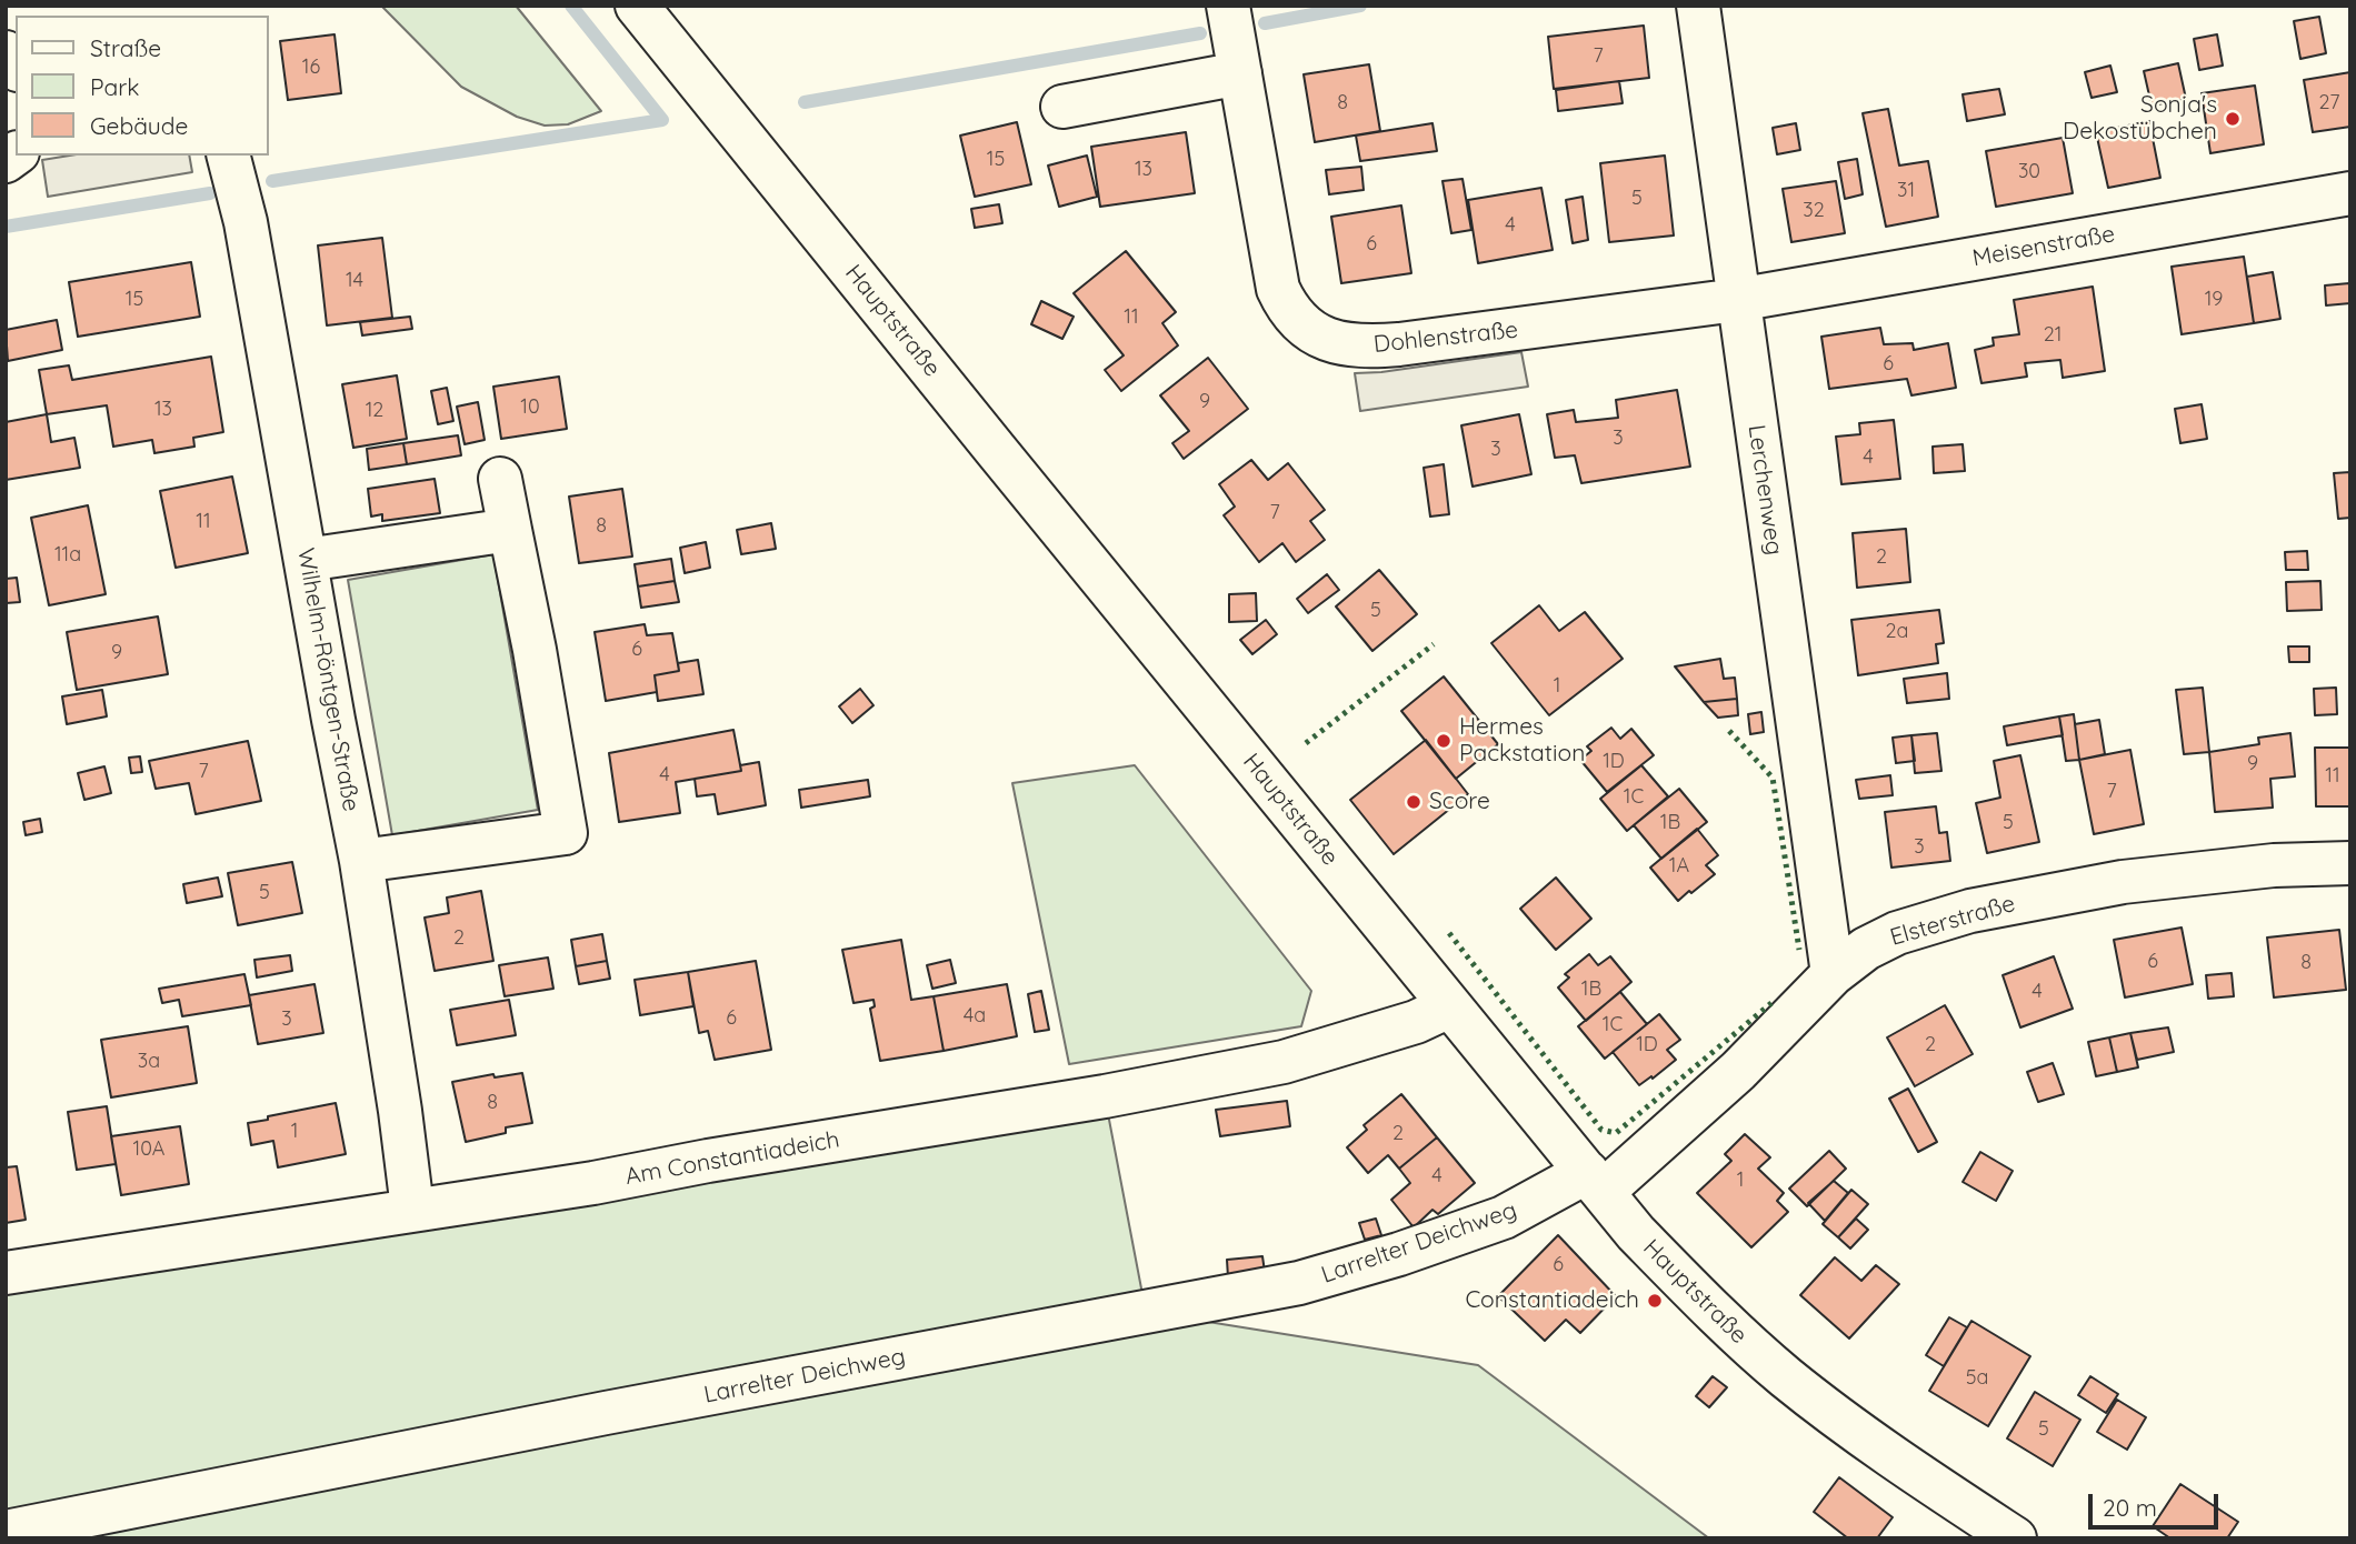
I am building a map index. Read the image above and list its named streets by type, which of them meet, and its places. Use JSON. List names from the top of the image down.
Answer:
{
  "streets": {
    "street": [
      "Meisenstraße",
      "Hauptstraße",
      "Dohlenstraße",
      "Lerchenweg",
      "Wilhelm-Röntgen-Straße",
      "Elsterstraße",
      "Am Constantiadeich",
      "Larrelter Deichweg"
    ]
  },
  "crossings": [
    ["Meisenstraße", "Dohlenstraße"],
    ["Meisenstraße", "Lerchenweg"],
    ["Hauptstraße", "Elsterstraße"],
    ["Hauptstraße", "Am Constantiadeich"],
    ["Hauptstraße", "Larrelter Deichweg"],
    ["Dohlenstraße", "Lerchenweg"],
    ["Lerchenweg", "Elsterstraße"],
    ["Wilhelm-Röntgen-Straße", "Am Constantiadeich"],
    ["Elsterstraße", "Larrelter Deichweg"]
  ],
  "places": [
    "Sonja's Dekostübchen",
    "Hermes Packstation",
    "Score",
    "Constantiadeich"
  ],
  "house_numbers": [
    "7",
    "16",
    "8",
    "27",
    "15",
    "13",
    "30",
    "31",
    "5",
    "32",
    "4",
    "6",
    "14",
    "15",
    "19",
    "11",
    "21",
    "6",
    "9",
    "10",
    "13",
    "12",
    "3",
    "3",
    "4",
    "7",
    "11",
    "8",
    "11a",
    "2",
    "5",
    "2a",
    "6",
    "9",
    "1",
    "1D",
    "9",
    "7",
    "4",
    "11",
    "7",
    "1C",
    "1B",
    "5",
    "3",
    "1A",
    "5",
    "2",
    "6",
    "8",
    "1B",
    "4",
    "4a",
    "6",
    "3",
    "1C",
    "1D",
    "2",
    "3a",
    "8",
    "1",
    "2",
    "10A",
    "4",
    "1",
    "6",
    "5a",
    "5"
  ],
  "legend": ["Straße", "Park", "Gebäude"],
  "scale_bar": "20 m"
}
